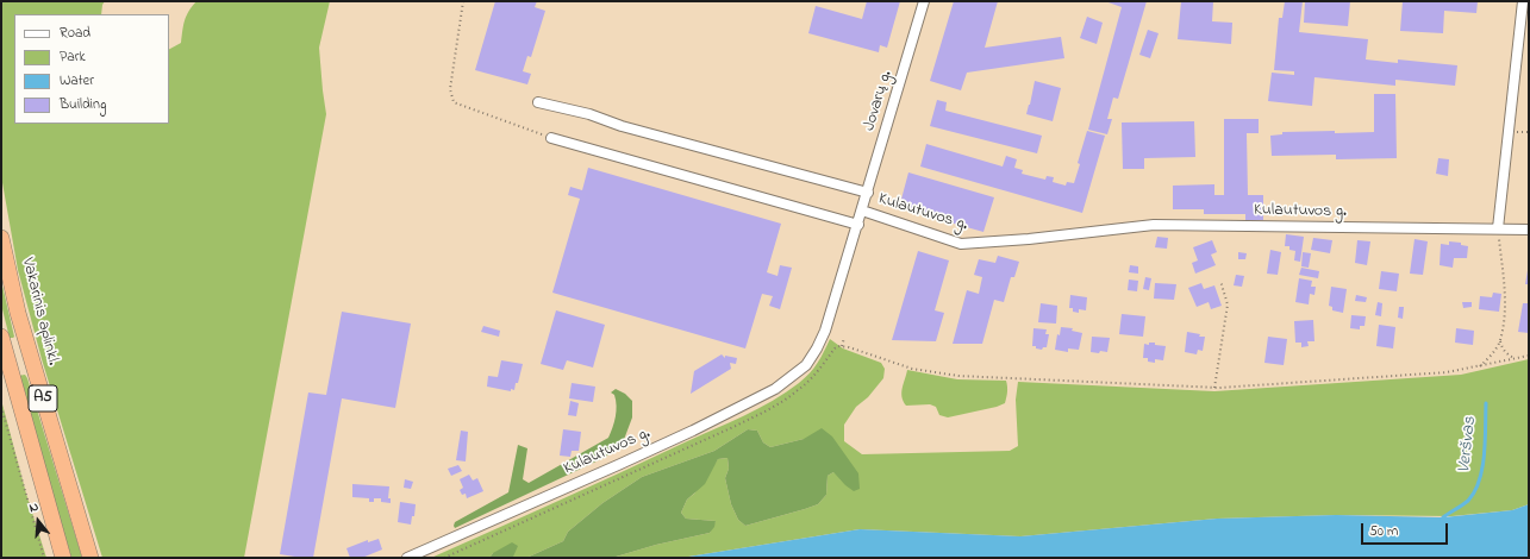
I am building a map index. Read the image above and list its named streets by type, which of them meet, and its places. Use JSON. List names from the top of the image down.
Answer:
{
  "streets": {
    "highway": ["Vakarinis aplinkl.", "A5"],
    "street": ["Jovarų g.", "Kulautuvos g."]
  },
  "crossings": [
    ["Jovarų g.", "Kulautuvos g."]
  ],
  "water": ["Veršvas"],
  "legend": [
    "Road",
    "Park",
    "Water",
    "Building"
  ],
  "scale_bar": "50 m",
  "north": "top"
}
